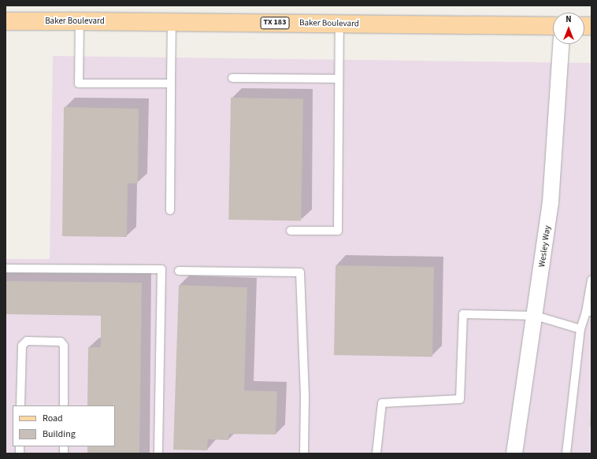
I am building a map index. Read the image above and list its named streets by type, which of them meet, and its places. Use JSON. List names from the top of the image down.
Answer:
{
  "streets": {
    "main road": ["Baker Boulevard", "TX 183"],
    "street": ["Wesley Way"]
  },
  "legend": ["Road", "Building"],
  "north": "top"
}
